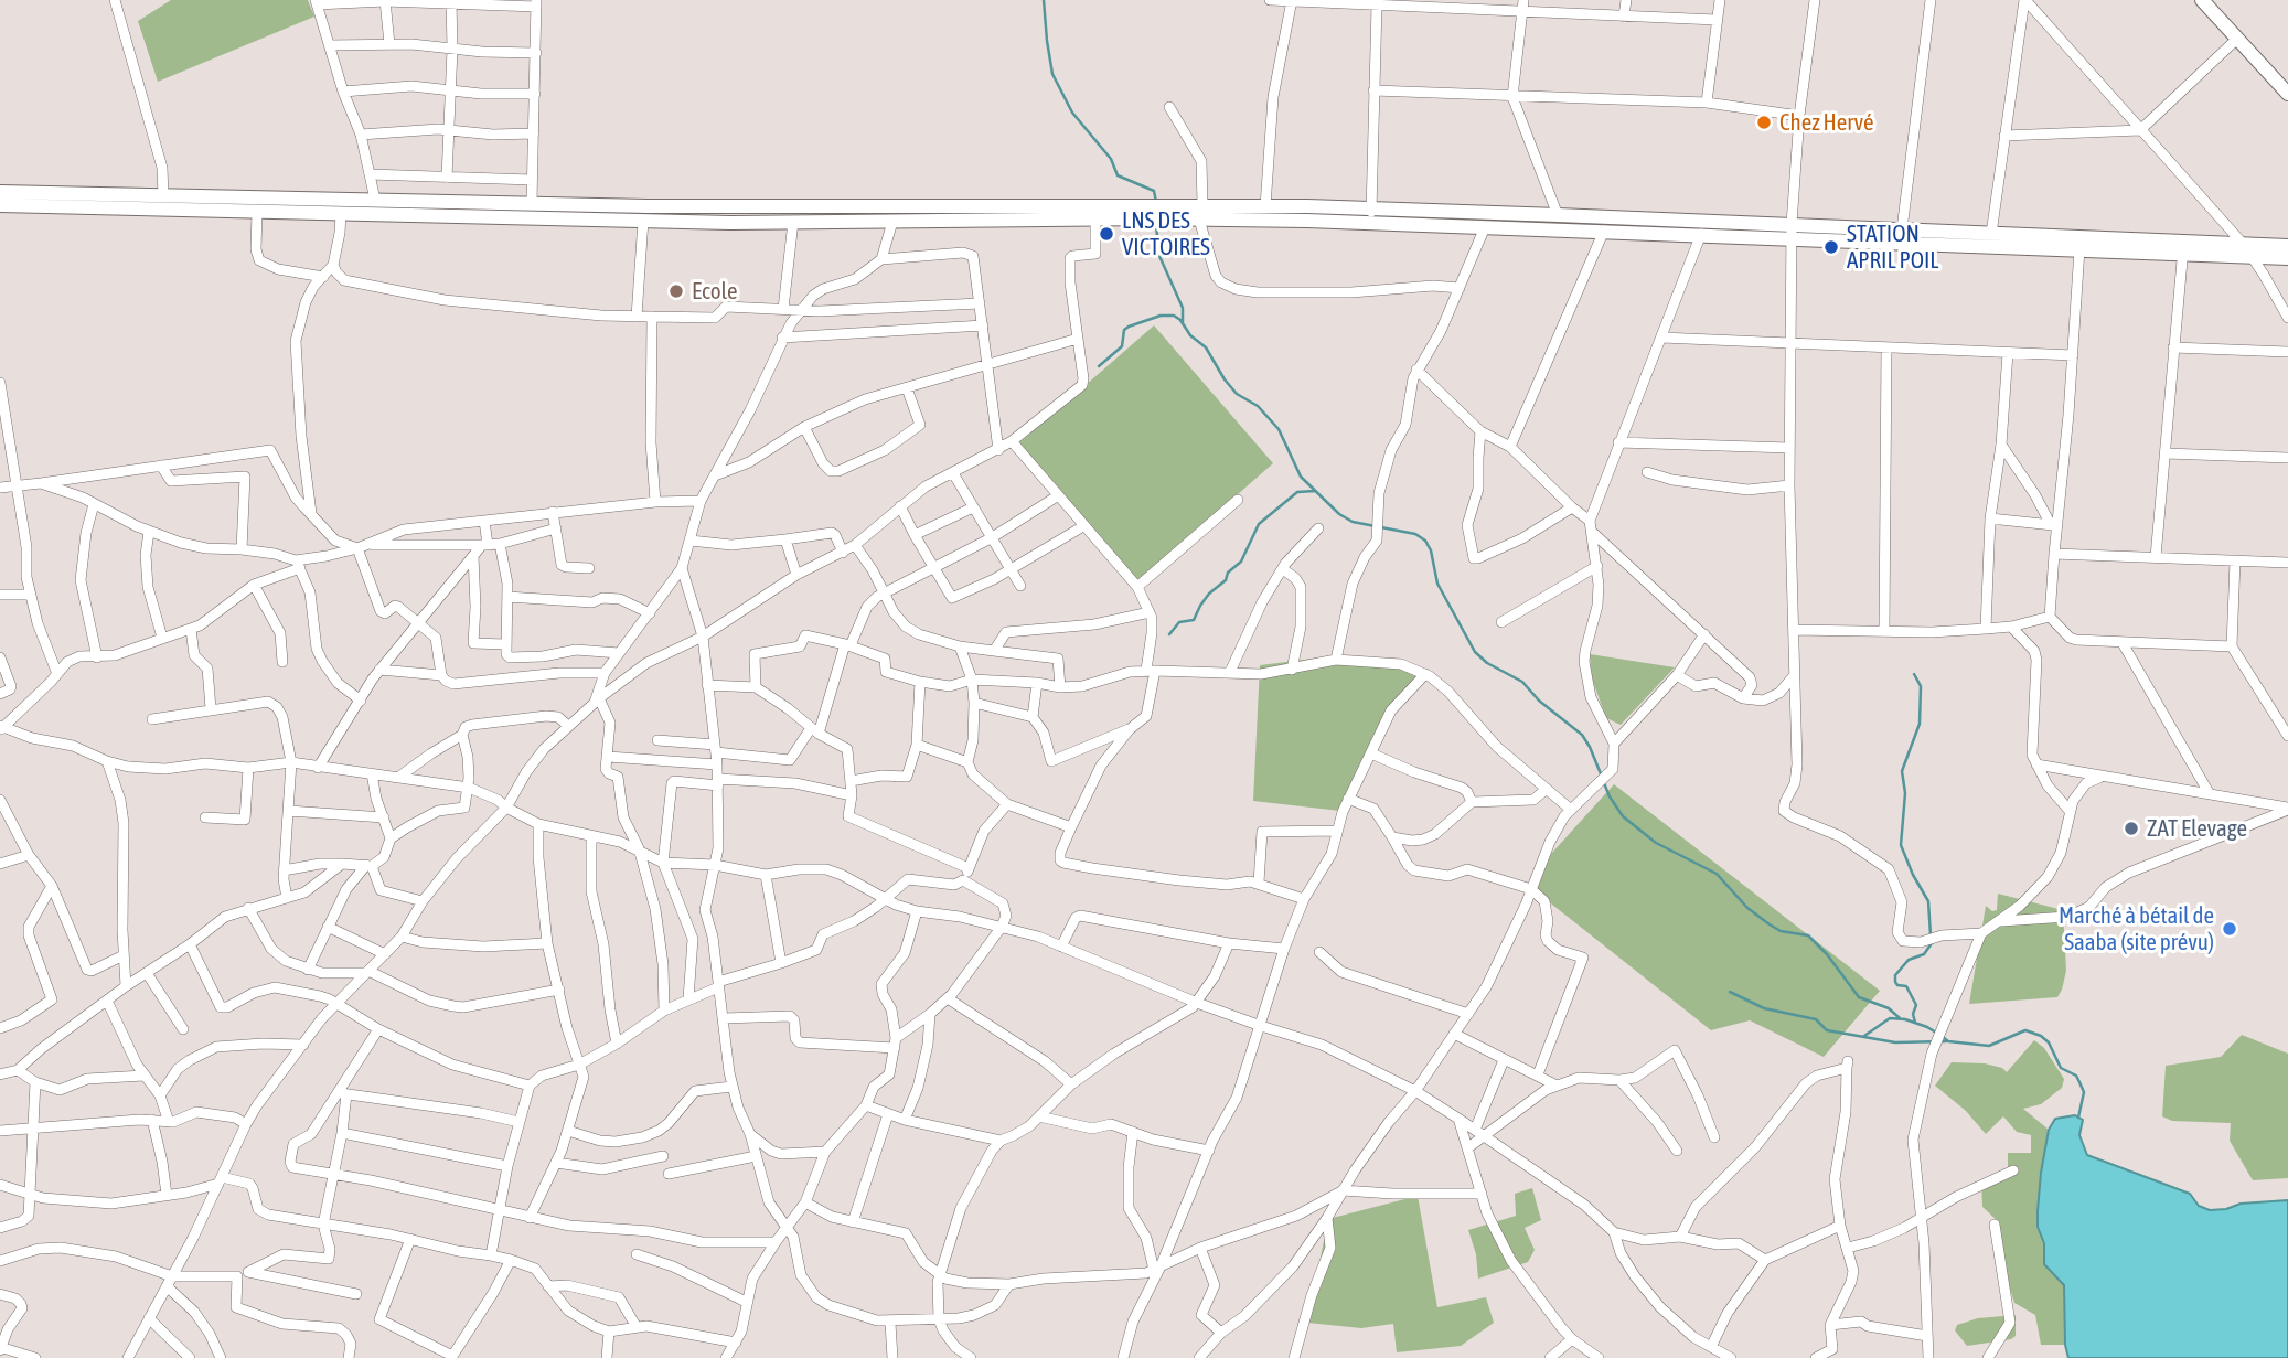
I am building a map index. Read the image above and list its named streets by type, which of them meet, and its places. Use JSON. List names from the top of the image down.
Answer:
{
  "places": [
    "Chez Hervé",
    "LNS DES VICTOIRES",
    "STATION APRIL POIL",
    "Ecole",
    "ZAT Elevage",
    "Marché à bétail de Saaba (site prévu)"
  ]
}
